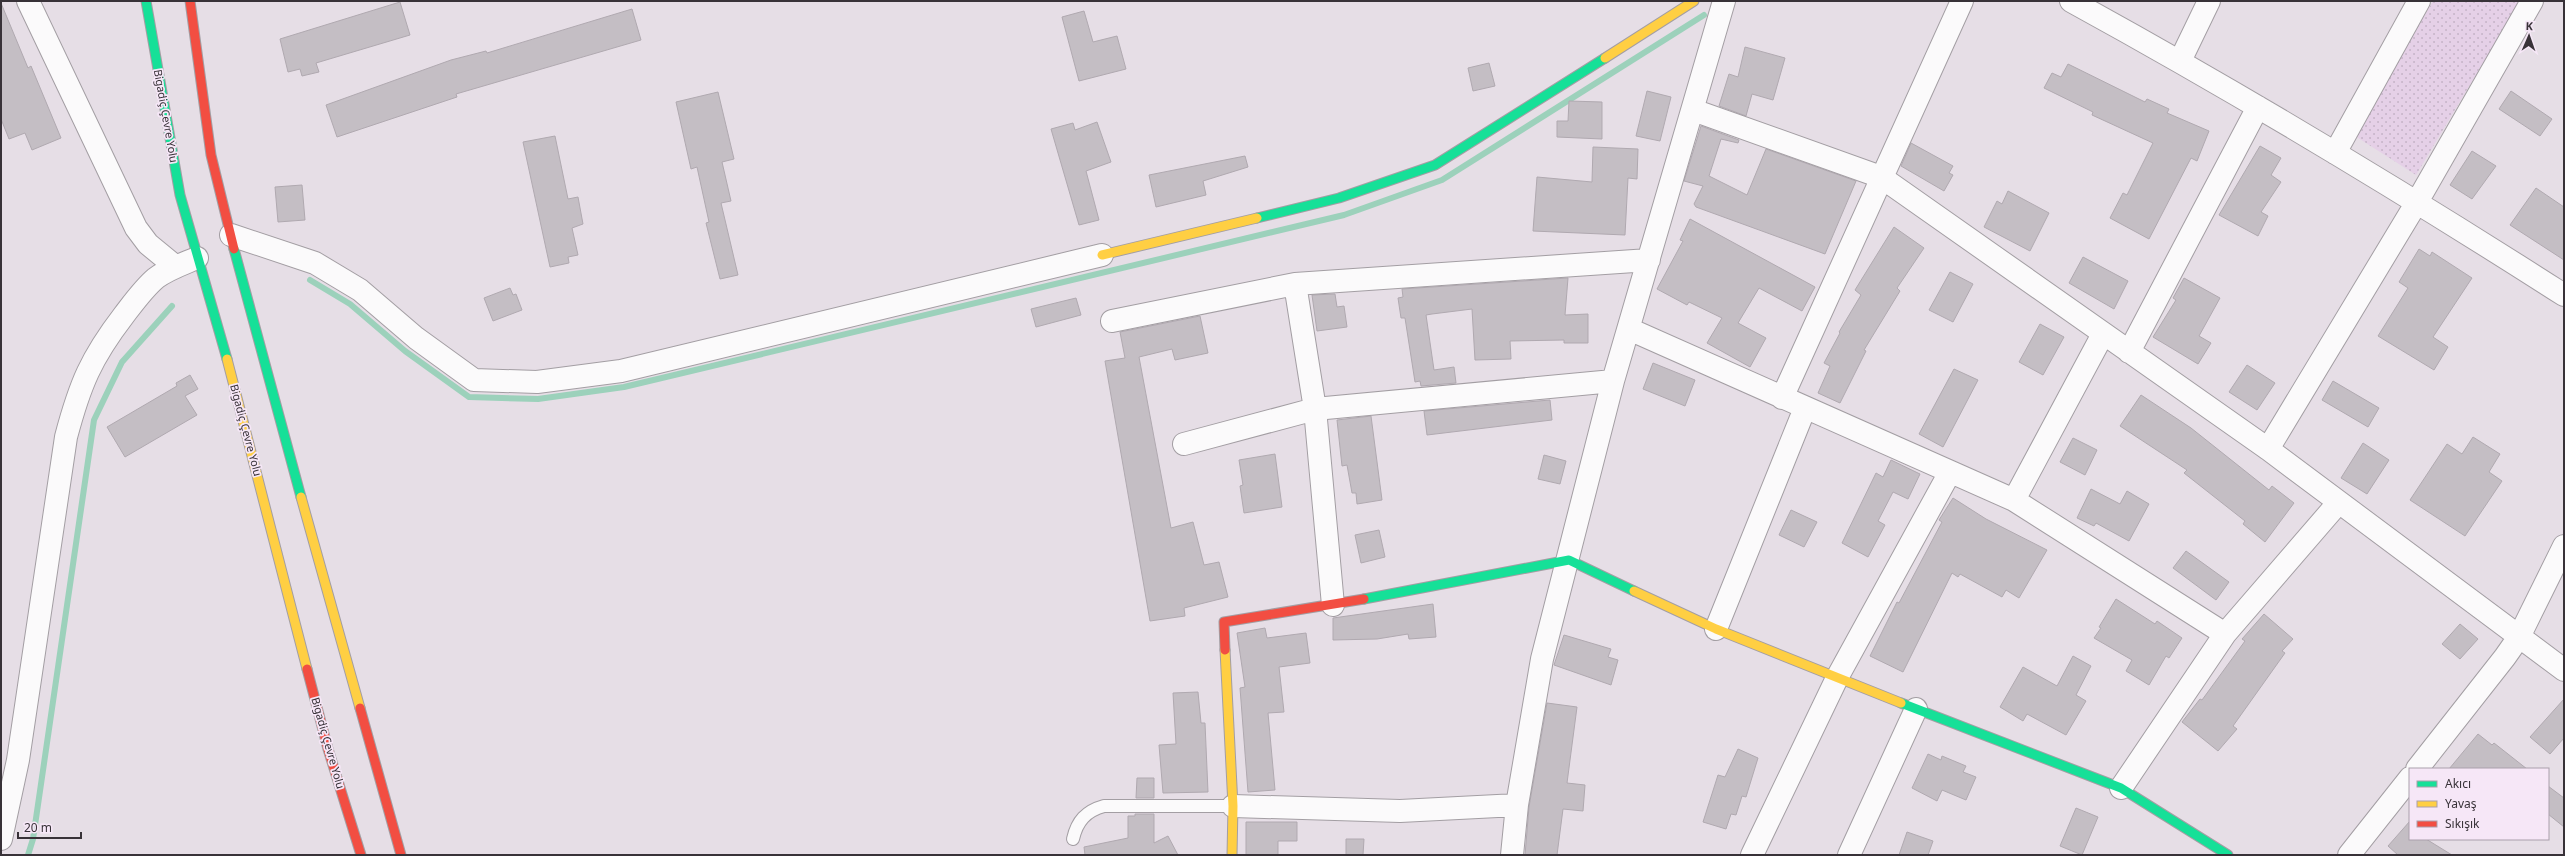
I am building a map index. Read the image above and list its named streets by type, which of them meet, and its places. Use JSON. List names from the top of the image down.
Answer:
{
  "streets": {
    "main road": ["Bigadiç Çevre Yolu"]
  },
  "legend": ["Akıcı", "Yavaş", "Sıkışık"],
  "scale_bar": "20 m",
  "north": "top"
}
